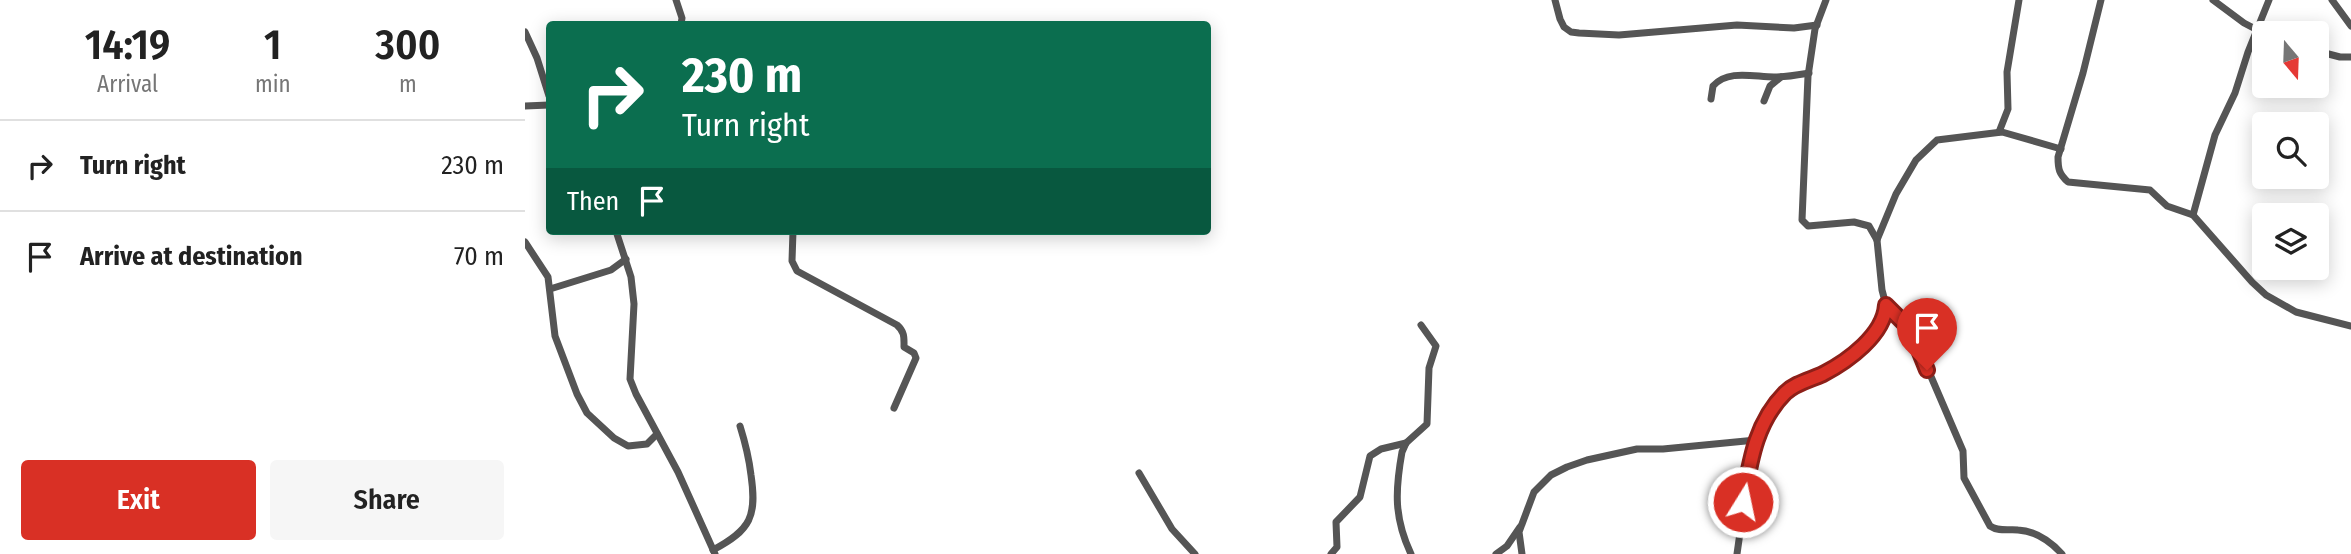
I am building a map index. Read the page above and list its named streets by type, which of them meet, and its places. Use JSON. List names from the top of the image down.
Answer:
{
  "north": "bottom",
  "page": {
    "eta": [
      "14:19",
      "Arrival",
      "1",
      "min",
      "300",
      "m"
    ],
    "turn": ["230 m", "Turn right"],
    "list": [
      {
        "name": "Turn right",
        "value": "230 m"
      },
      {
        "name": "Arrive at destination",
        "value": "70 m"
      }
    ],
    "then": "Then",
    "buttons": ["Exit", "Share"]
  }
}
